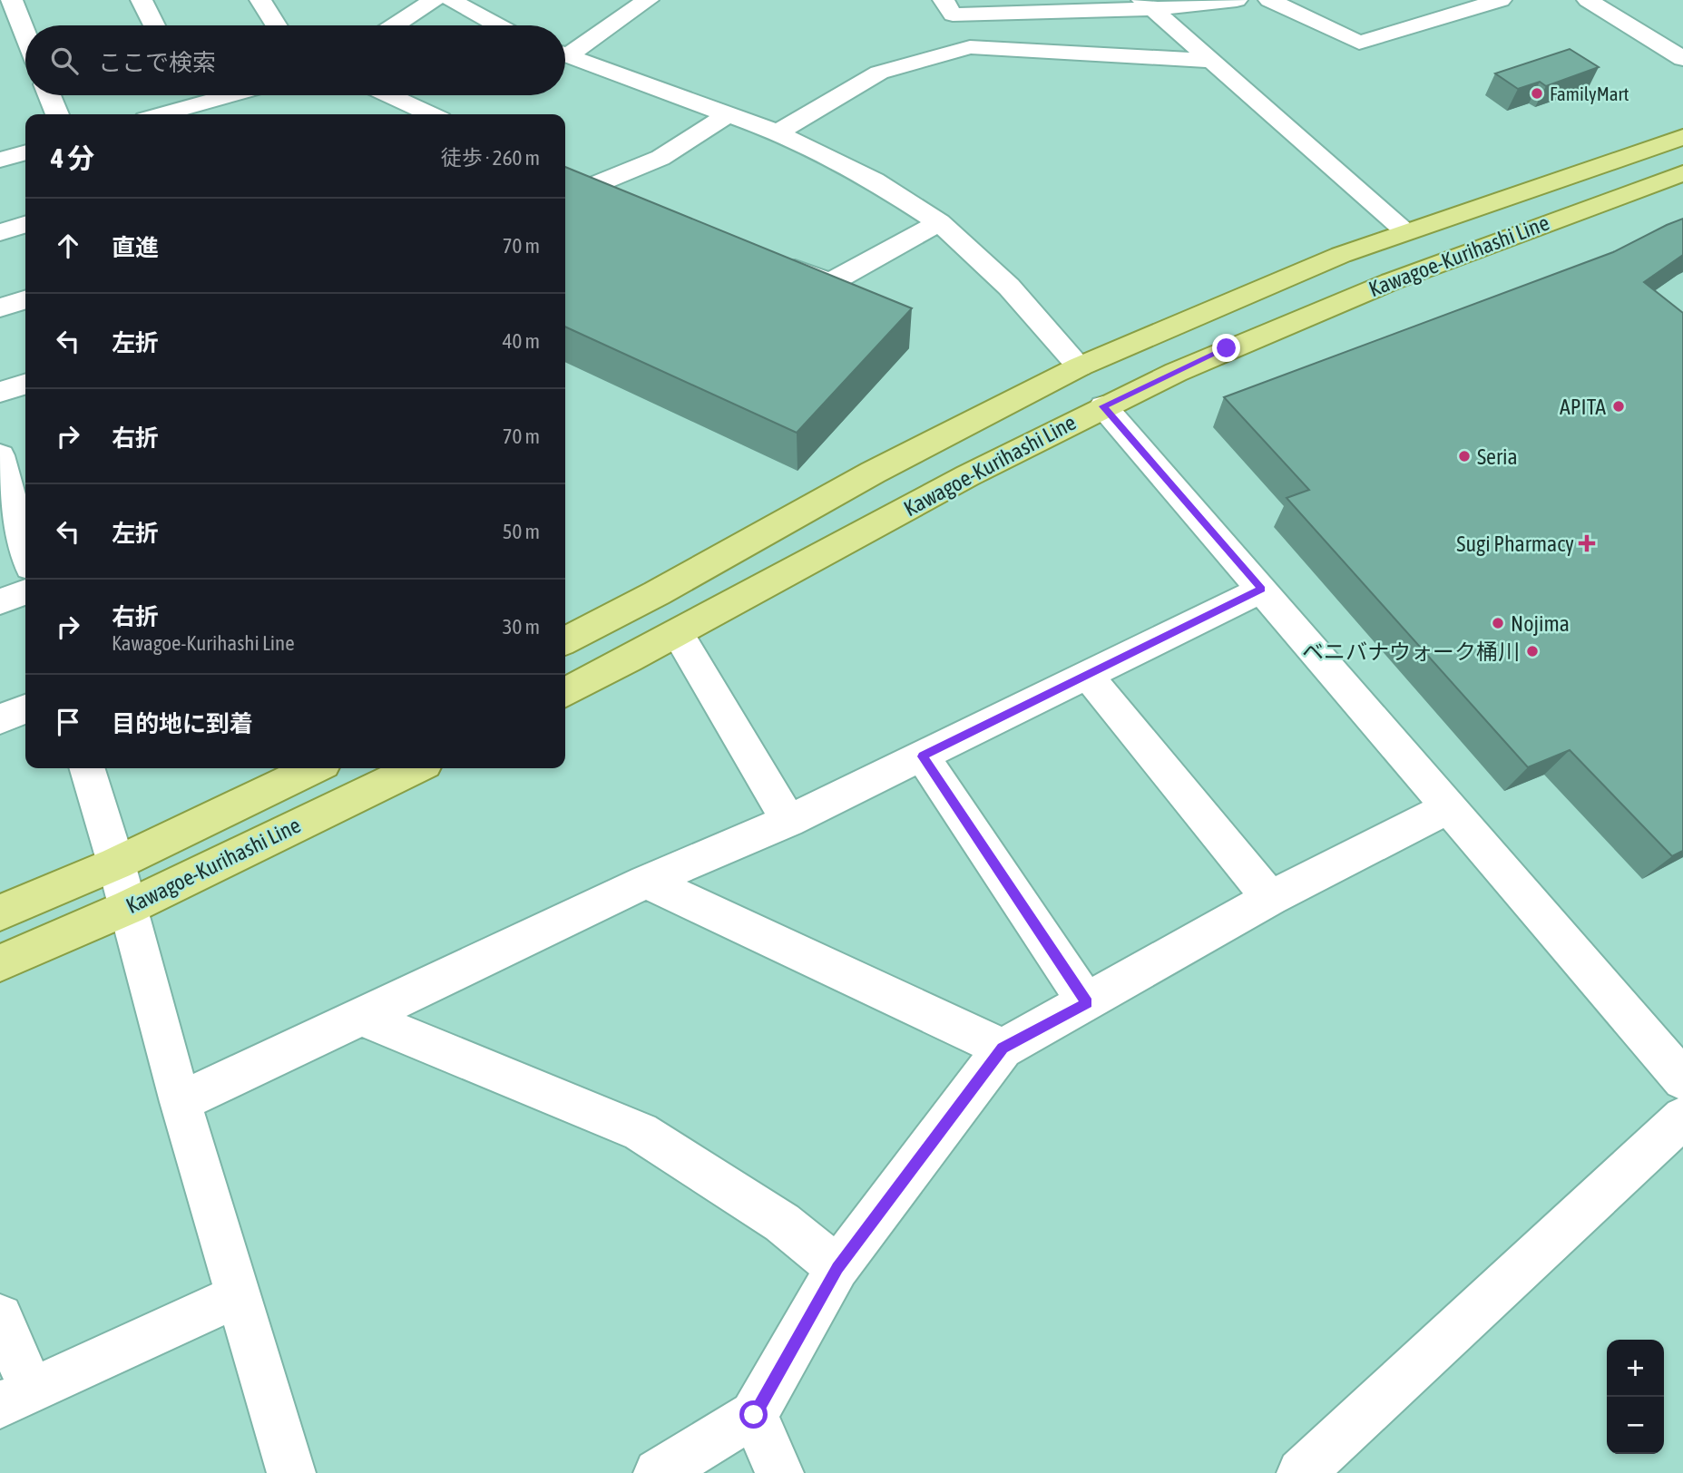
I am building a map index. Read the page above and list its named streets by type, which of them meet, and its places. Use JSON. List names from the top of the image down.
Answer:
{
  "streets": {
    "main road": ["Kawagoe-Kurihashi Line"]
  },
  "places": {
    "other": [
      "FamilyMart",
      "APITA",
      "Seria",
      "Nojima",
      "ベニバナウォーク桶川"
    ],
    "health": ["Sugi Pharmacy"]
  },
  "page": {
    "search": "ここで検索",
    "heading": ["4 分", "徒歩 · 260 m"],
    "list": [
      ["直進", "70 m"],
      ["左折", "40 m"],
      ["右折", "70 m"],
      ["左折", "50 m"],
      ["右折", "Kawagoe-Kurihashi Line", "30 m"],
      "目的地に到着"
    ],
    "map_buttons": ["+", "−"]
  }
}
